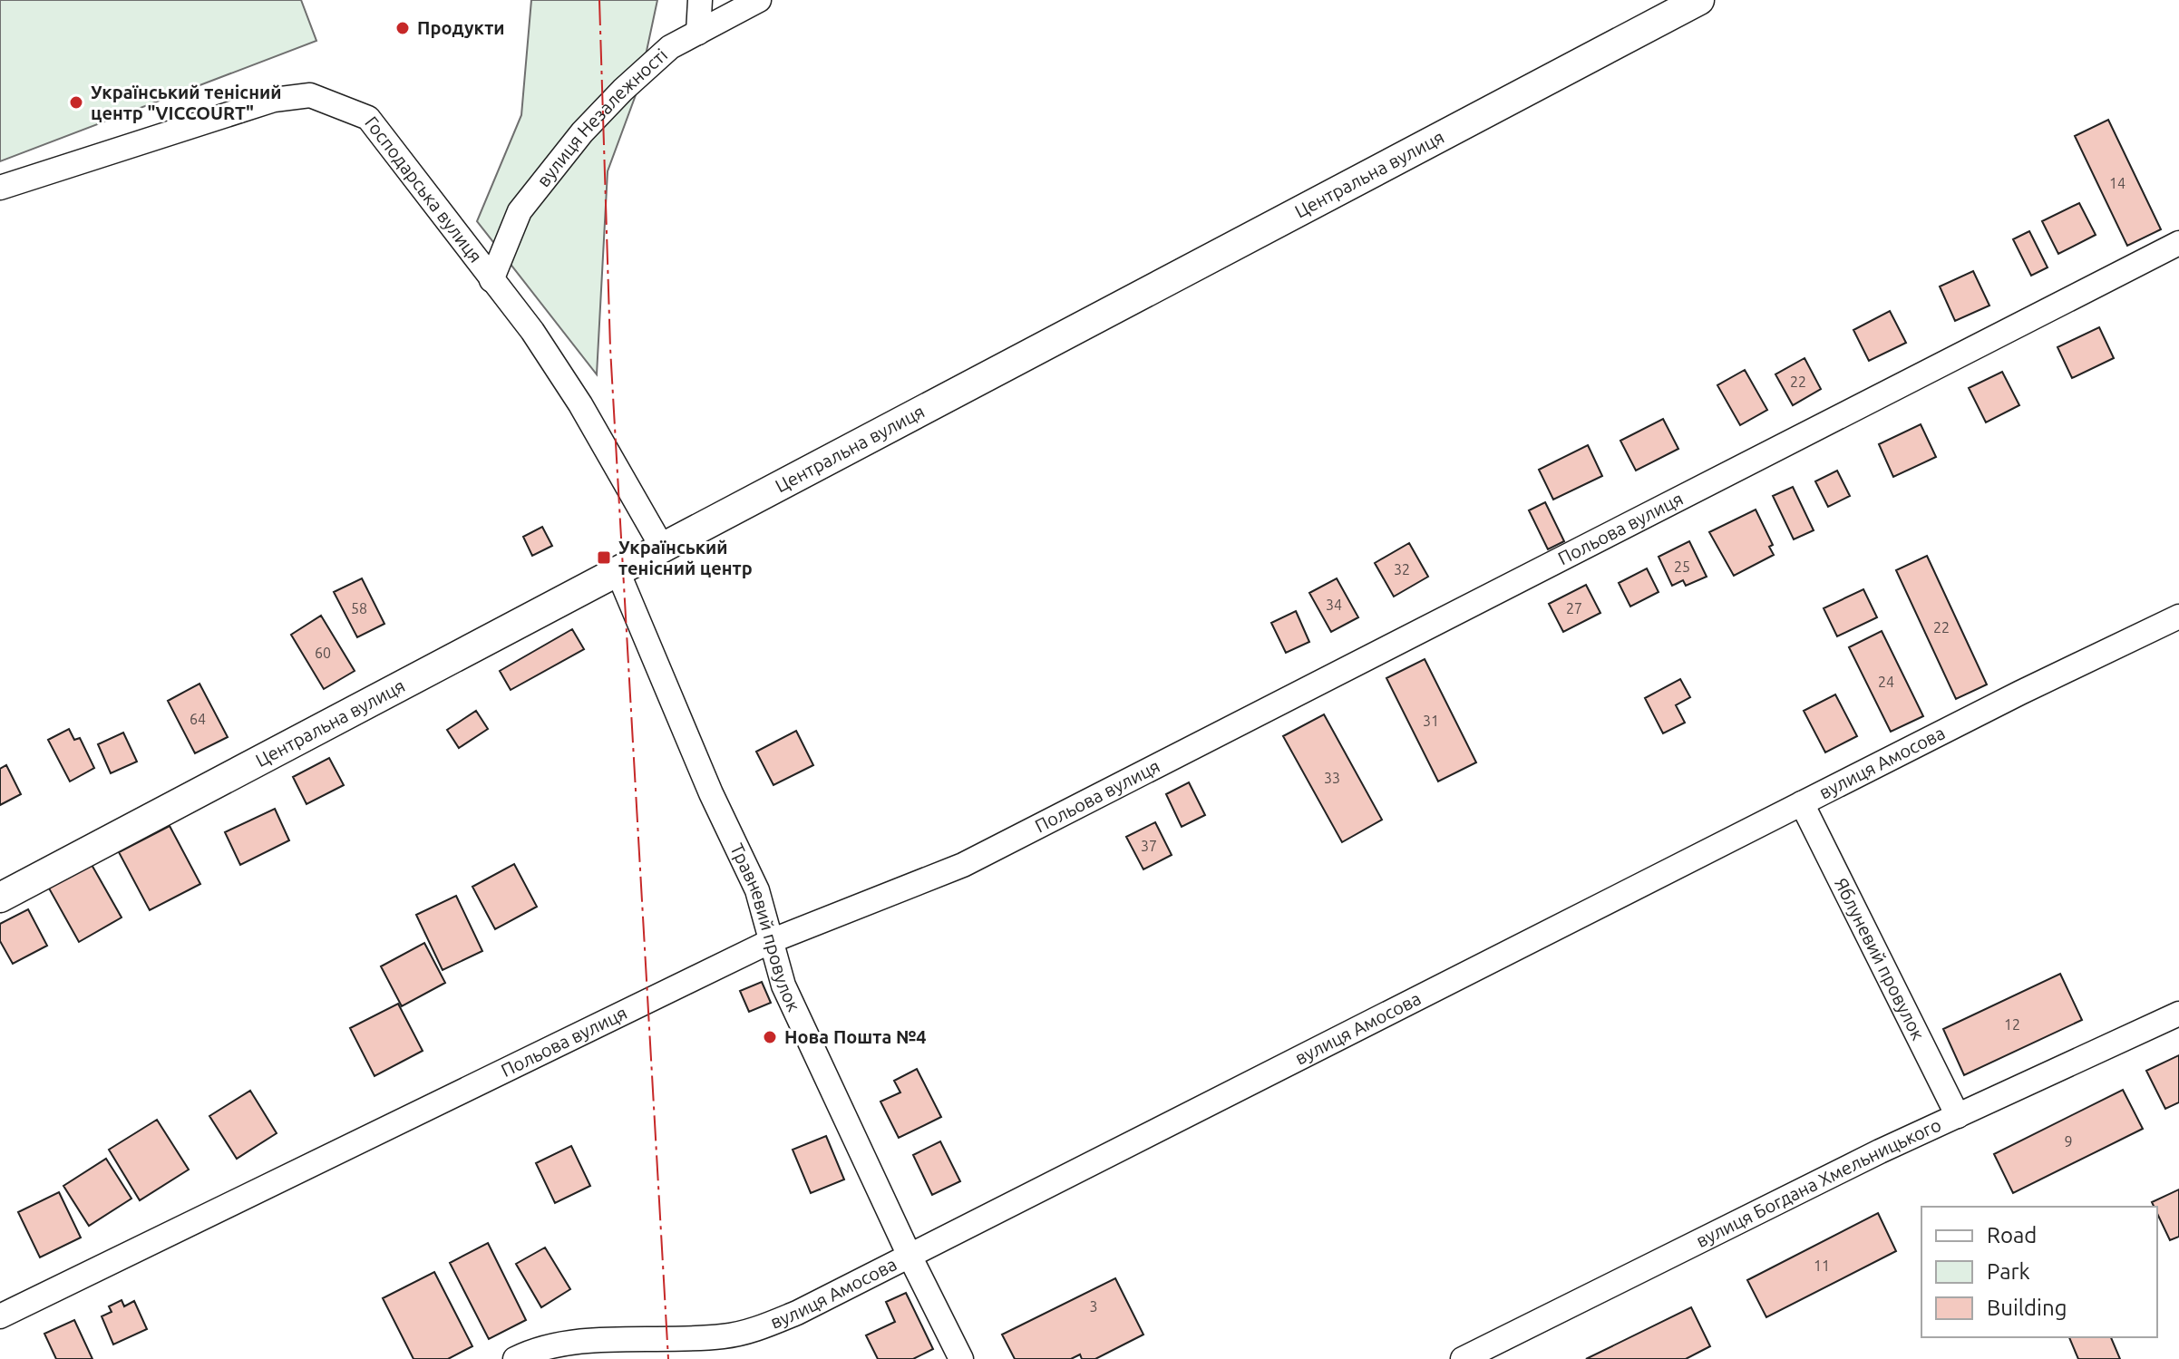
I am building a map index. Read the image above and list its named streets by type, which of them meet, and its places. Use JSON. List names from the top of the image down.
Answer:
{
  "streets": {
    "main road": ["Центральна вулиця"],
    "street": [
      "вулиця Незалежності",
      "Господарська вулиця",
      "Польова вулиця",
      "вулиця Амосова",
      "Травневий провулок",
      "Яблуневий провулок",
      "вулиця Богдана Хмельницького"
    ]
  },
  "crossings": [
    ["вулиця Незалежності", "Господарська вулиця"],
    ["Центральна вулиця", "Господарська вулиця"],
    ["Центральна вулиця", "Травневий провулок"],
    ["Польова вулиця", "Травневий провулок"],
    ["вулиця Амосова", "Травневий провулок"],
    ["вулиця Амосова", "Яблуневий провулок"],
    ["Яблуневий провулок", "вулиця Богдана Хмельницького"]
  ],
  "places": {
    "other": ["Продукти", "Український тенісний центр \"VICCOURT\"", "Нова Пошта №4"],
    "transit": ["Український тенісний центр"]
  },
  "house_numbers": [
    "14",
    "22",
    "25",
    "32",
    "34",
    "58",
    "27",
    "22",
    "60",
    "24",
    "64",
    "31",
    "33",
    "37",
    "12",
    "9",
    "11",
    "3"
  ],
  "legend": ["Road", "Park", "Building"]
}
